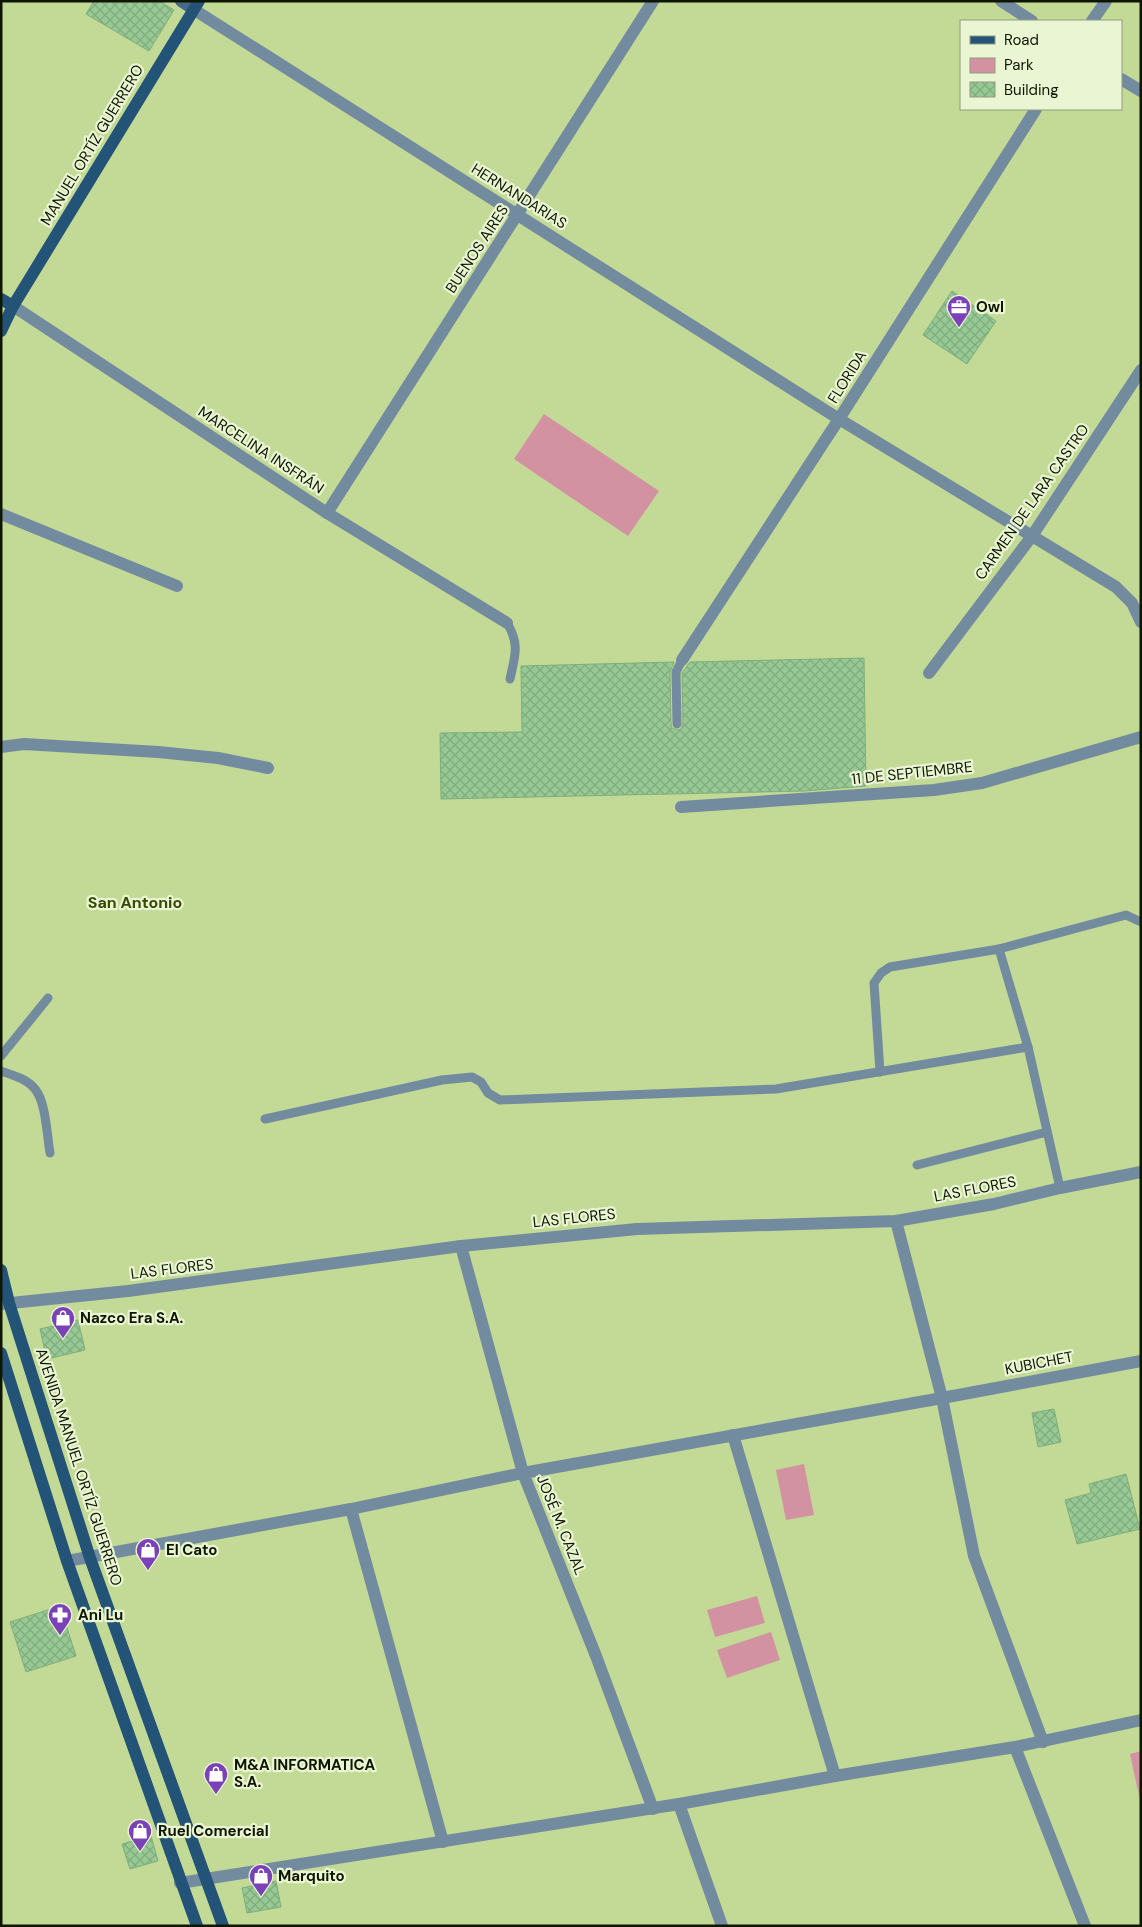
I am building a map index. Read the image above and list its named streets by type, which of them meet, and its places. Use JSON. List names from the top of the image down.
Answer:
{
  "streets": {
    "main road": [
      "MANUEL ORTÍZ GUERRERO",
      "HERNANDARIAS",
      "MARCELINA INSFRÁN",
      "AVENIDA MANUEL ORTÍZ GUERRERO"
    ],
    "street": [
      "BUENOS AIRES",
      "FLORIDA",
      "CARMEN DE LARA CASTRO",
      "11 DE SEPTIEMBRE",
      "LAS FLORES",
      "KUBICHET",
      "JOSÉ M. CAZAL"
    ]
  },
  "crossings": [
    ["MANUEL ORTÍZ GUERRERO", "HERNANDARIAS"],
    ["MANUEL ORTÍZ GUERRERO", "MARCELINA INSFRÁN"],
    ["HERNANDARIAS", "BUENOS AIRES"],
    ["HERNANDARIAS", "FLORIDA"],
    ["HERNANDARIAS", "CARMEN DE LARA CASTRO"],
    ["BUENOS AIRES", "MARCELINA INSFRÁN"],
    ["LAS FLORES", "AVENIDA MANUEL ORTÍZ GUERRERO"],
    ["LAS FLORES", "JOSÉ M. CAZAL"],
    ["KUBICHET", "AVENIDA MANUEL ORTÍZ GUERRERO"],
    ["KUBICHET", "JOSÉ M. CAZAL"]
  ],
  "districts": ["San Antonio"],
  "places": {
    "office": ["Owl"],
    "shop": [
      "Nazco Era S.A.",
      "El Cato",
      "M&A INFORMATICA S.A.",
      "Ruel Comercial",
      "Marquito"
    ],
    "pharmacy": ["Ani Lu"]
  },
  "legend": ["Road", "Park", "Building"]
}
